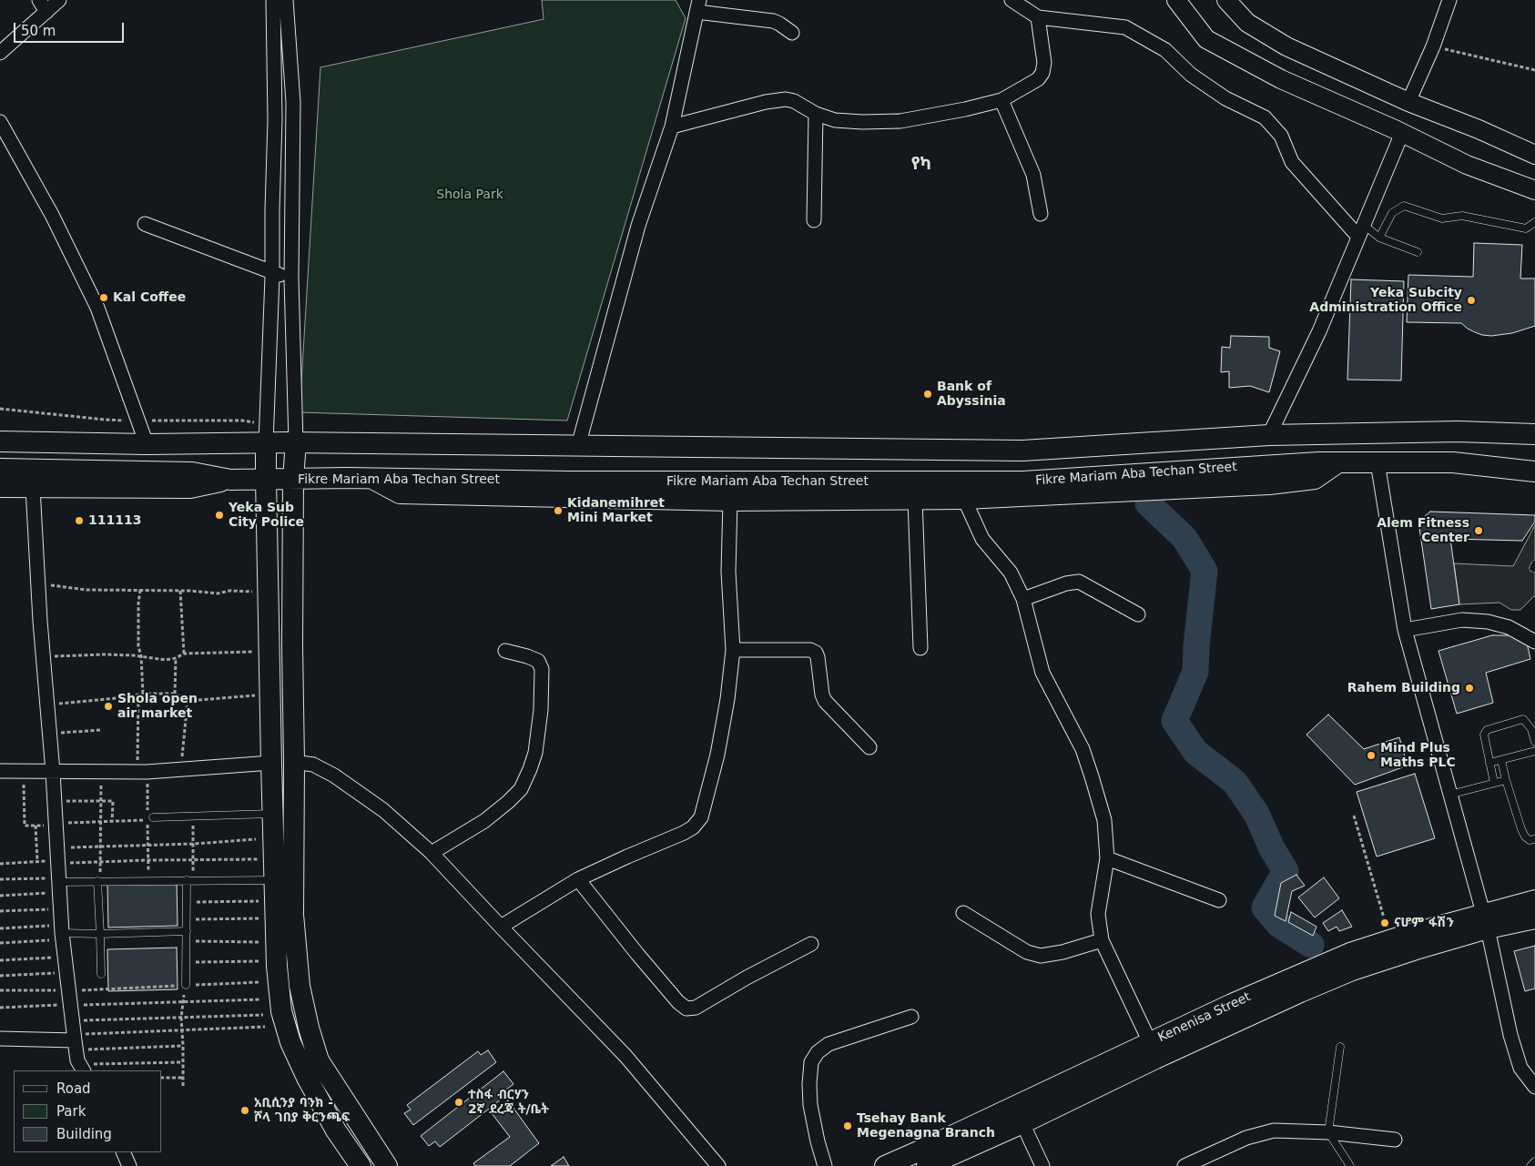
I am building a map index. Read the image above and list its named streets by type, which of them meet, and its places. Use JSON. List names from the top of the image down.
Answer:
{
  "streets": {
    "main road": ["Fikre Mariam Aba Techan Street", "Kenenisa Street"]
  },
  "districts": ["የካ"],
  "parks": ["Shola Park"],
  "places": [
    "Kal Coffee",
    "Yeka Subcity Administration Office",
    "Bank of Abyssinia",
    "Kidanemihret Mini Market",
    "Yeka Sub City Police",
    "111113",
    "Alem Fitness Center",
    "Rahem Building",
    "Shola open air market",
    "Mind Plus Maths PLC",
    "ናሆም ፋሽን",
    "ተስፋ ብርሃን 2ኛ ደረጃ ት/ቤት",
    "አቢሲንያ ባንክ - ሾላ ገበያ ቅርንጫፍ",
    "Tsehay Bank Megenagna Branch"
  ],
  "legend": ["Road", "Park", "Building"],
  "scale_bar": "50 m"
}
